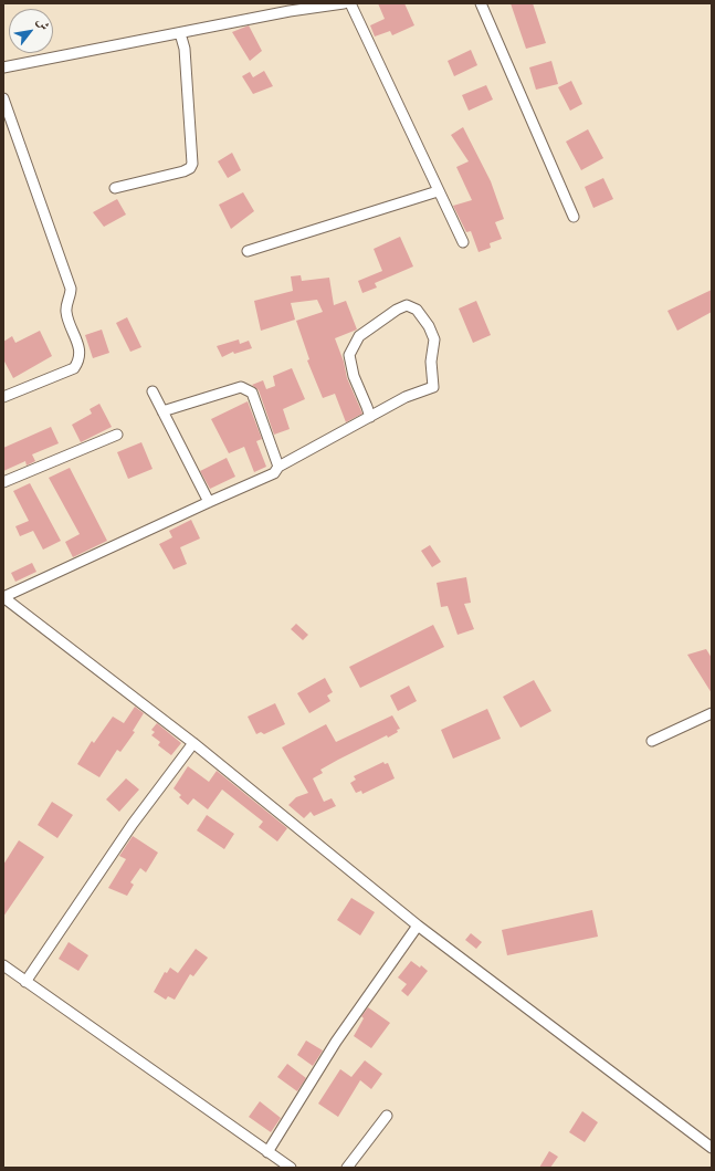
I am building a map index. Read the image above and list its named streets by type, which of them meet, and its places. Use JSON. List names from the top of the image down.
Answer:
{
  "north": "top right"
}
